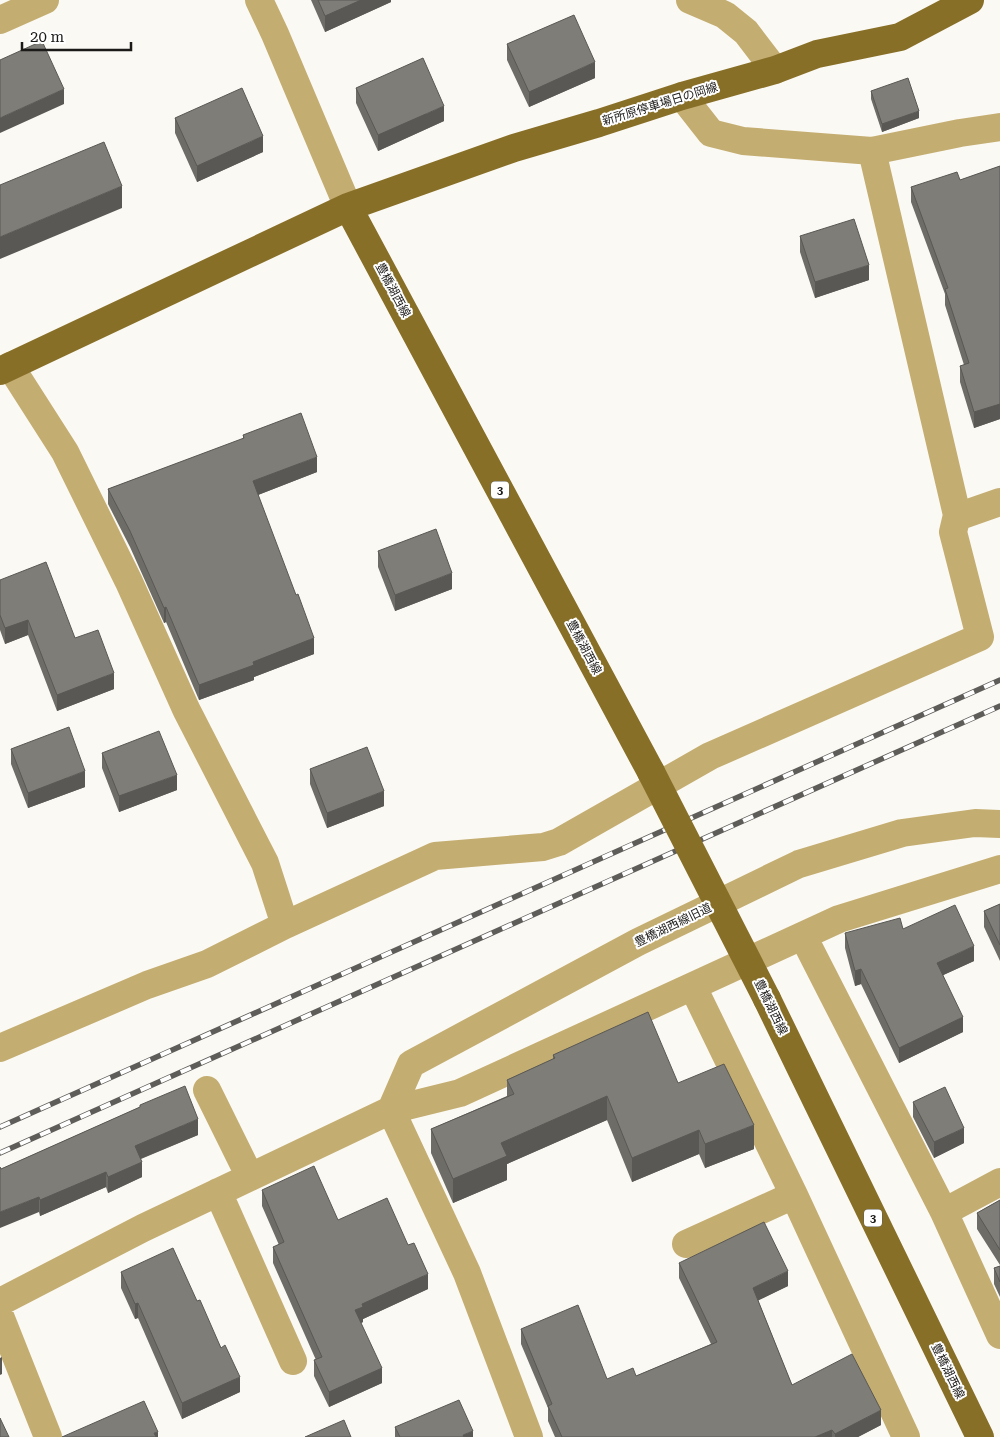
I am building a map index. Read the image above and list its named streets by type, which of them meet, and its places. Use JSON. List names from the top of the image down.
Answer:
{
  "streets": {
    "main road": ["新所原停車場日の岡線", "豊橋湖西線", "3"],
    "street": ["豊橋湖西線旧道"]
  },
  "crossings": [
    ["新所原停車場日の岡線", "豊橋湖西線"]
  ],
  "scale_bar": "20 m"
}
